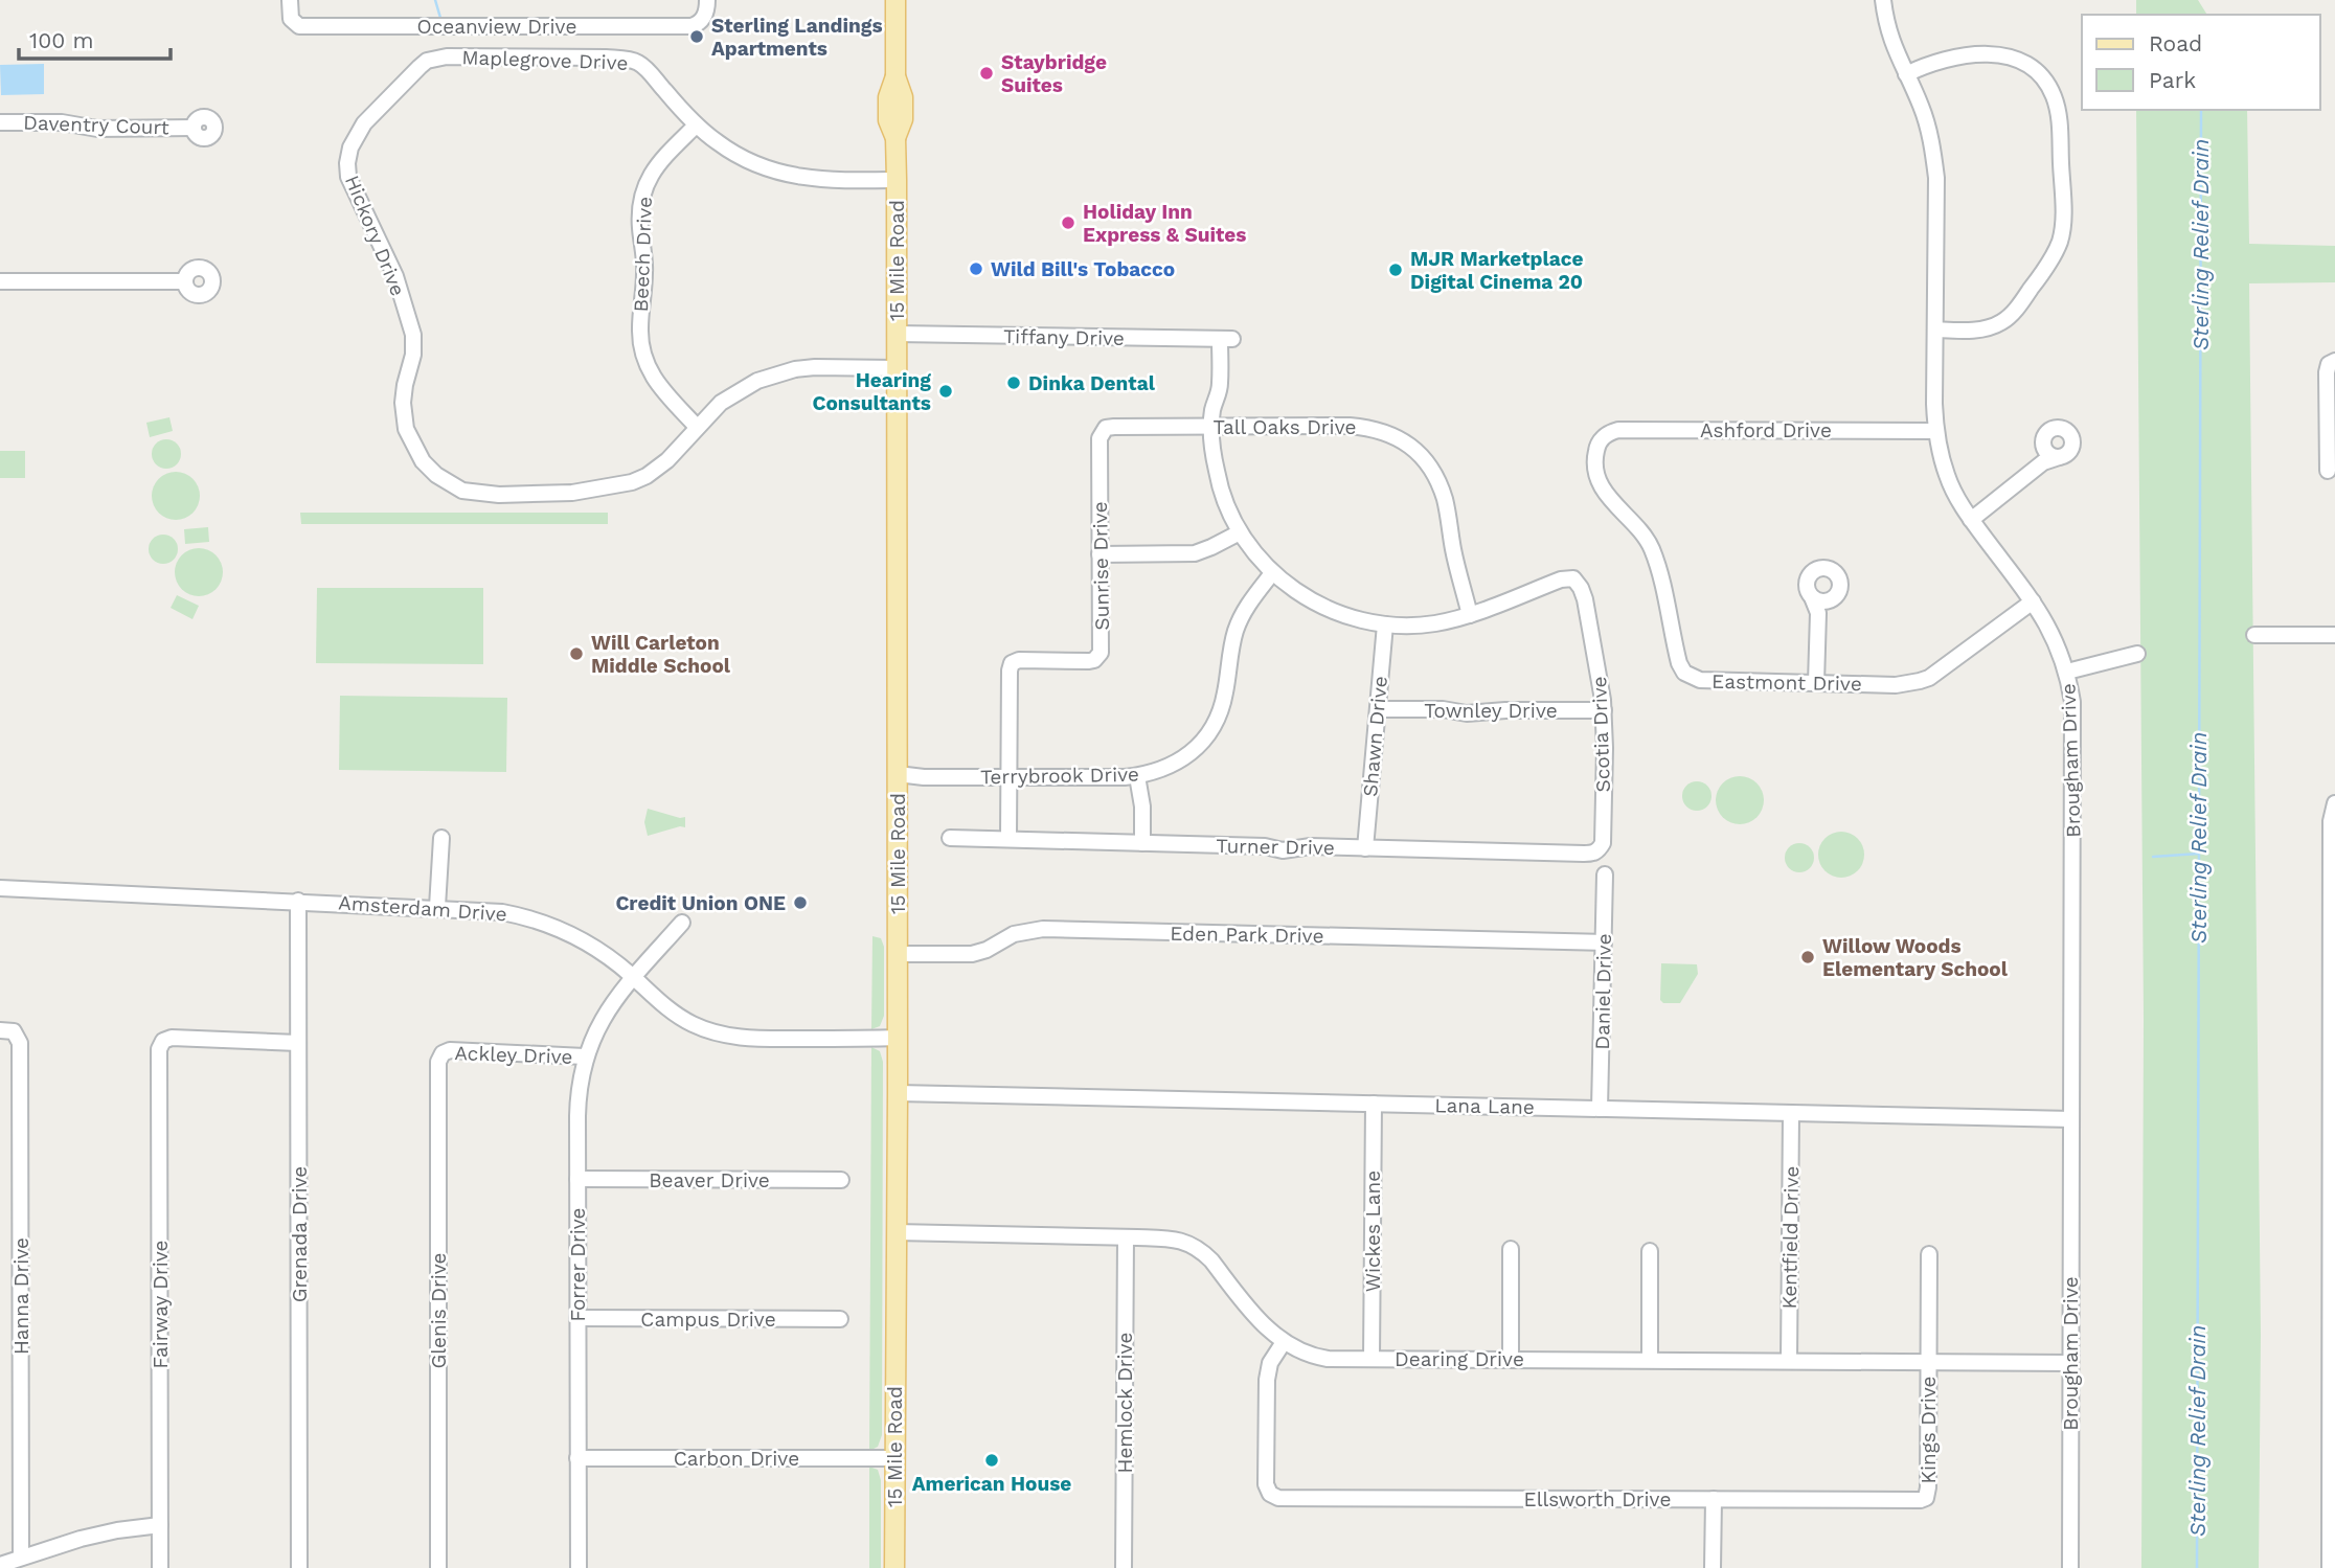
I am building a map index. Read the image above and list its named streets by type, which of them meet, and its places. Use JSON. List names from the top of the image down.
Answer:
{
  "streets": {
    "main road": ["15 Mile Road"],
    "street": [
      "Oceanview Drive",
      "Maplegrove Drive",
      "Daventry Court",
      "Hickory Drive",
      "Beech Drive",
      "Tiffany Drive",
      "Tall Oaks Drive",
      "Ashford Drive",
      "Sunrise Drive",
      "Eastmont Drive",
      "Townley Drive",
      "Scotia Drive",
      "Shawn Drive",
      "Brougham Drive",
      "Terrybrook Drive",
      "Turner Drive",
      "Amsterdam Drive",
      "Eden Park Drive",
      "Daniel Drive",
      "Ackley Drive",
      "Lana Lane",
      "Beaver Drive",
      "Wickes Lane",
      "Grenada Drive",
      "Kentfield Drive",
      "Forrer Drive",
      "Hanna Drive",
      "Fairway Drive",
      "Glenis Drive",
      "Campus Drive",
      "Dearing Drive",
      "Hemlock Drive",
      "Kings Drive",
      "Carbon Drive",
      "Ellsworth Drive"
    ]
  },
  "crossings": [
    ["Maplegrove Drive", "Hickory Drive"],
    ["Maplegrove Drive", "Beech Drive"],
    ["Maplegrove Drive", "15 Mile Road"],
    ["Hickory Drive", "Beech Drive"],
    ["15 Mile Road", "Tiffany Drive"],
    ["15 Mile Road", "Terrybrook Drive"],
    ["15 Mile Road", "Amsterdam Drive"],
    ["15 Mile Road", "Eden Park Drive"],
    ["15 Mile Road", "Lana Lane"],
    ["15 Mile Road", "Dearing Drive"],
    ["15 Mile Road", "Carbon Drive"],
    ["Tiffany Drive", "Tall Oaks Drive"],
    ["Tall Oaks Drive", "Sunrise Drive"],
    ["Tall Oaks Drive", "Scotia Drive"],
    ["Ashford Drive", "Eastmont Drive"],
    ["Ashford Drive", "Brougham Drive"],
    ["Sunrise Drive", "Terrybrook Drive"],
    ["Sunrise Drive", "Turner Drive"],
    ["Eastmont Drive", "Brougham Drive"],
    ["Townley Drive", "Scotia Drive"],
    ["Townley Drive", "Shawn Drive"],
    ["Scotia Drive", "Turner Drive"],
    ["Shawn Drive", "Turner Drive"],
    ["Brougham Drive", "Lana Lane"],
    ["Brougham Drive", "Dearing Drive"],
    ["Amsterdam Drive", "Grenada Drive"],
    ["Amsterdam Drive", "Forrer Drive"],
    ["Eden Park Drive", "Daniel Drive"],
    ["Daniel Drive", "Lana Lane"],
    ["Ackley Drive", "Forrer Drive"],
    ["Ackley Drive", "Glenis Drive"],
    ["Lana Lane", "Wickes Lane"],
    ["Lana Lane", "Kentfield Drive"],
    ["Beaver Drive", "Forrer Drive"],
    ["Wickes Lane", "Dearing Drive"],
    ["Grenada Drive", "Fairway Drive"],
    ["Kentfield Drive", "Dearing Drive"],
    ["Forrer Drive", "Campus Drive"],
    ["Forrer Drive", "Carbon Drive"],
    ["Dearing Drive", "Hemlock Drive"],
    ["Dearing Drive", "Kings Drive"],
    ["Dearing Drive", "Ellsworth Drive"],
    ["Kings Drive", "Ellsworth Drive"]
  ],
  "water": ["Sterling Relief Drain"],
  "places": [
    "Sterling Landings Apartments",
    "Staybridge Suites",
    "Holiday Inn Express & Suites",
    "Wild Bill's Tobacco",
    "MJR Marketplace Digital Cinema 20",
    "Dinka Dental",
    "Hearing Consultants",
    "Will Carleton Middle School",
    "Credit Union ONE",
    "Willow Woods Elementary School",
    "American House"
  ],
  "legend": ["Road", "Park"],
  "scale_bar": "100 m"
}
